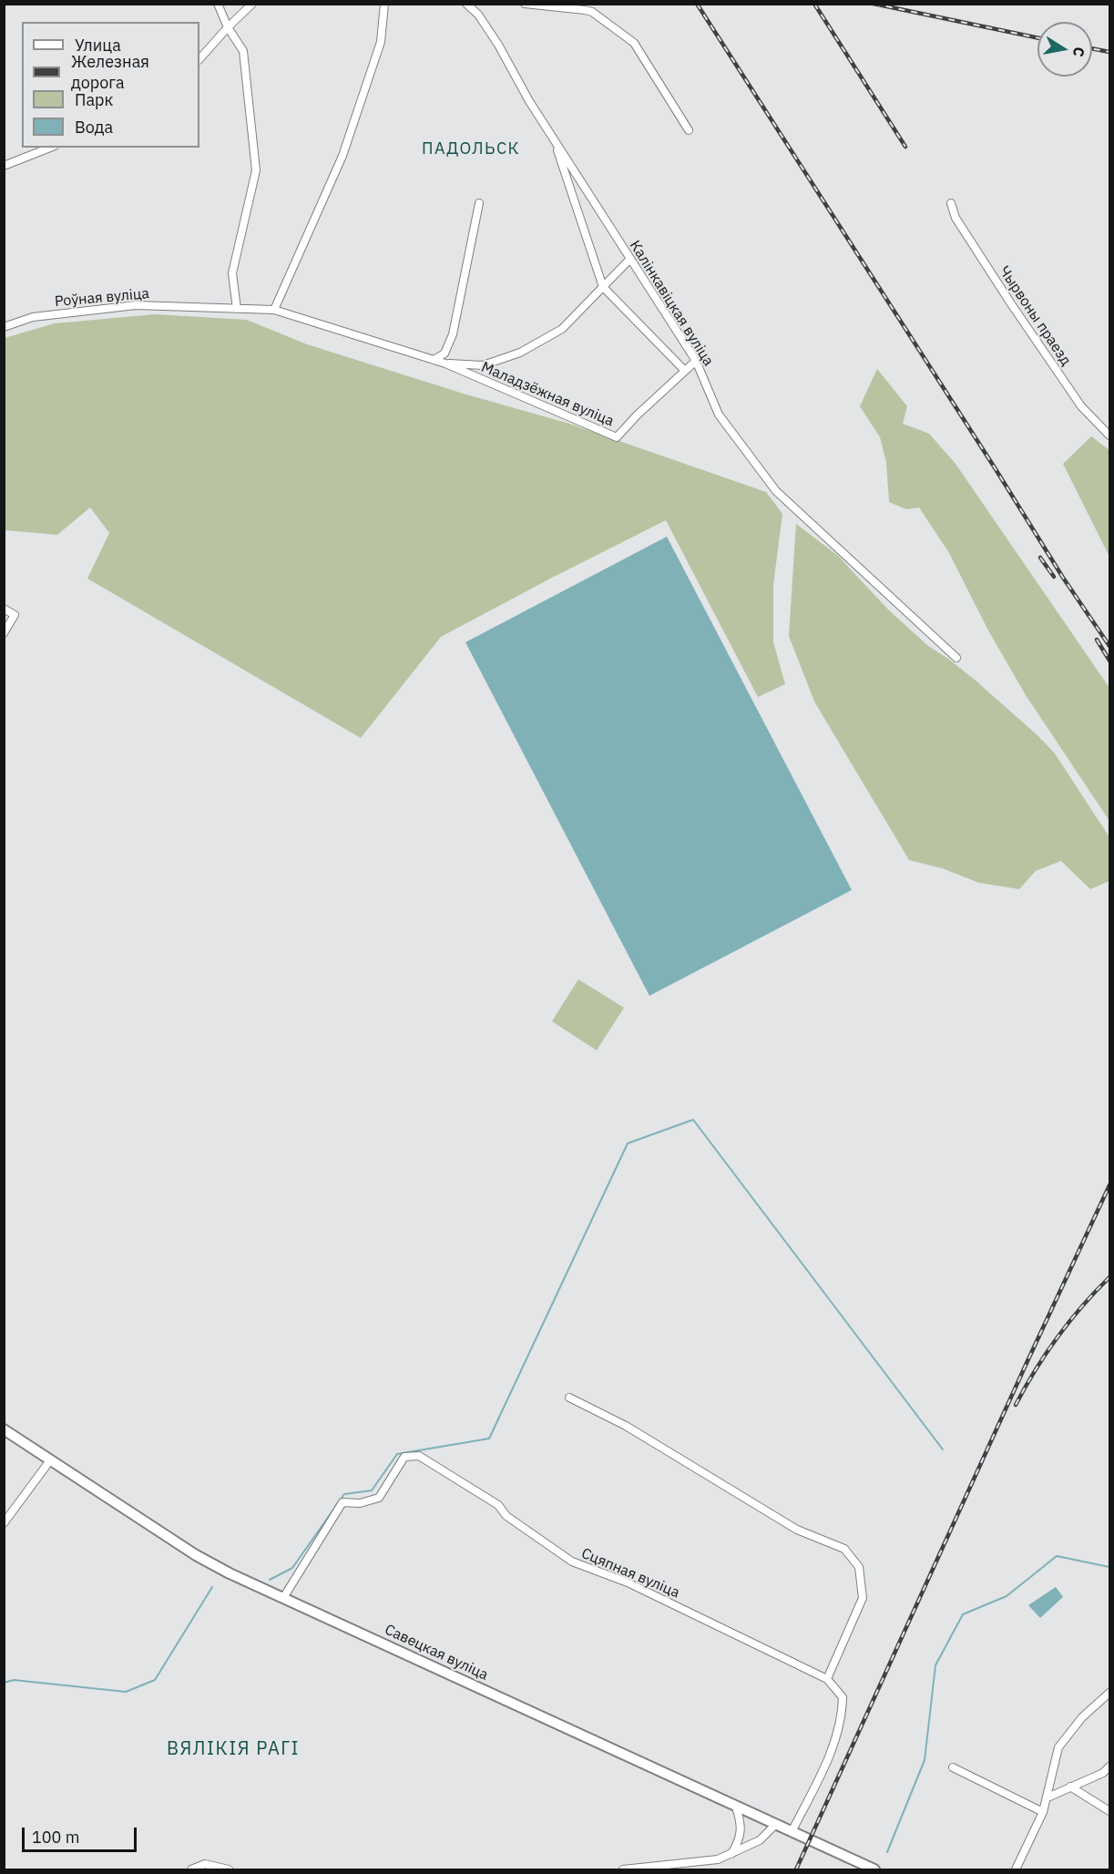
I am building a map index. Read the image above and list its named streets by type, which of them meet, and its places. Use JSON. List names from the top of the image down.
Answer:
{
  "streets": {
    "main road": ["Савецкая вуліца"],
    "street": [
      "Роўная вуліца",
      "Калінкавіцкая вуліца",
      "Чырвоны праезд",
      "Маладзёжная вуліца",
      "Сцяпная вуліца"
    ]
  },
  "crossings": [
    ["Роўная вуліца", "Маладзёжная вуліца"],
    ["Сцяпная вуліца", "Савецкая вуліца"]
  ],
  "districts": ["ПАДОЛЬСК", "ВЯЛІКІЯ РАГІ"],
  "legend": [
    "Улица",
    "Железная дорога",
    "Парк",
    "Вода"
  ],
  "scale_bar": "100 m",
  "north": "right"
}
